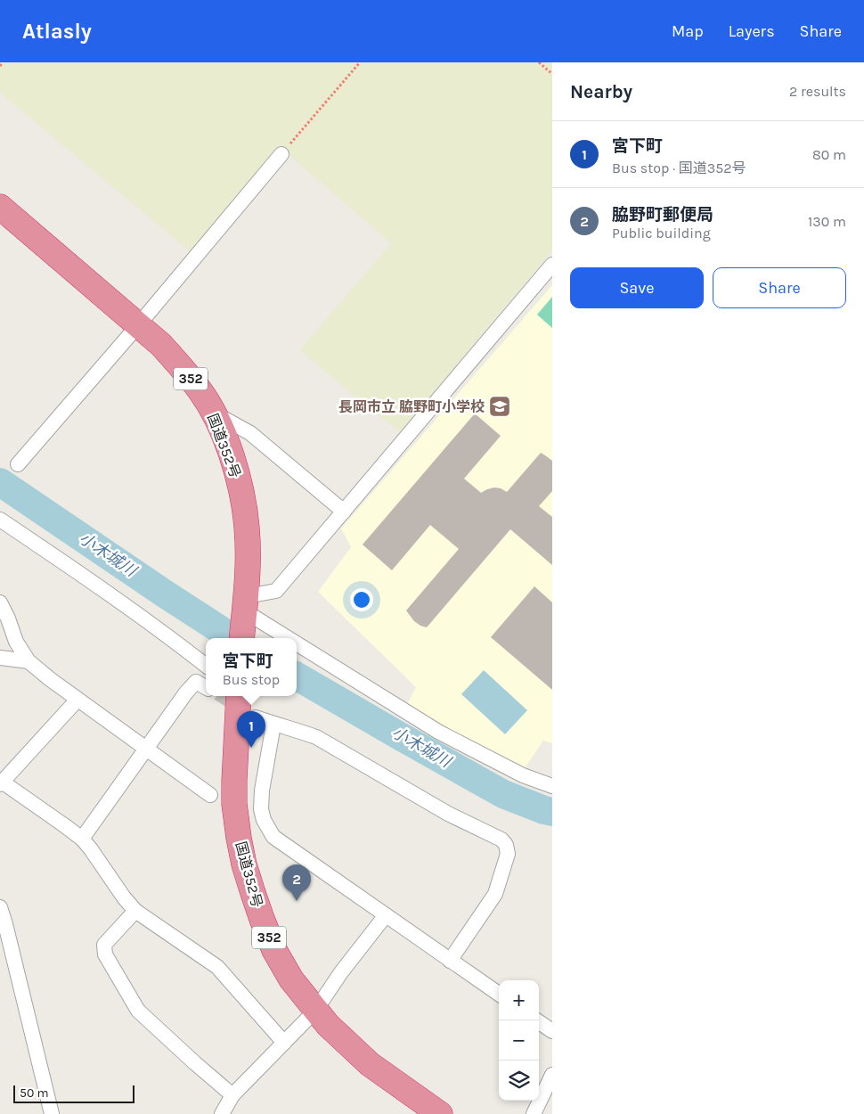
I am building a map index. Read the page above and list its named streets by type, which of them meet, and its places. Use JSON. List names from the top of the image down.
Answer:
{
  "streets": {
    "highway": ["352", "国道352号"]
  },
  "water": ["小木城川"],
  "places": {
    "school or university": ["長岡市立 脇野町小学校"]
  },
  "scale_bar": "50 m",
  "page": {
    "header": "Atlasly",
    "nav": ["Map", "Layers", "Share"],
    "heading": ["Nearby", "2 results"],
    "list": [
      {
        "mark": "1",
        "name": "宮下町",
        "note": "Bus stop · 国道352号",
        "value": "80 m"
      },
      {
        "mark": "2",
        "name": "脇野町郵便局",
        "note": "Public building",
        "value": "130 m"
      }
    ],
    "buttons": ["Save", "Share"],
    "popup": ["宮下町", "Bus stop"],
    "pins": ["1", "2"],
    "map_buttons": ["+", "−"],
    "scale": "50 m"
  }
}
